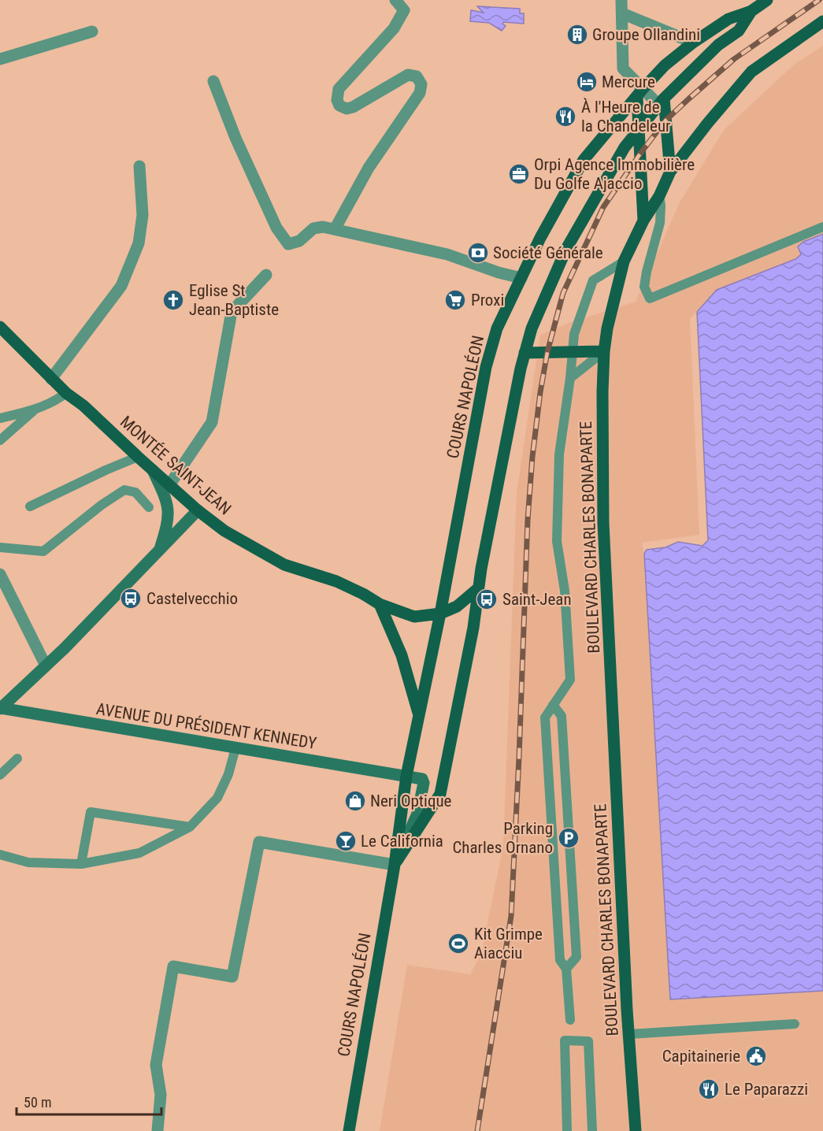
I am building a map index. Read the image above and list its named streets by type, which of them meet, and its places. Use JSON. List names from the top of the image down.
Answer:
{
  "streets": {
    "main road": [
      "COURS NAPOLÉON",
      "MONTÉE SAINT-JEAN",
      "BOULEVARD CHARLES BONAPARTE",
      "AVENUE DU PRÉSIDENT KENNEDY"
    ]
  },
  "crossings": [
    ["COURS NAPOLÉON", "MONTÉE SAINT-JEAN"],
    ["COURS NAPOLÉON", "AVENUE DU PRÉSIDENT KENNEDY"]
  ],
  "places": {
    "building": ["Groupe Ollandini"],
    "hotel": ["Mercure"],
    "restaurant": ["À l'Heure de la Chandeleur", "Le Paparazzi"],
    "office": ["Orpi Agence Immobilière Du Golfe Ajaccio"],
    "bank": ["Société Générale"],
    "church": ["Eglise St Jean-Baptiste"],
    "supermarket": ["Proxi"],
    "bus stop": ["Castelvecchio", "Saint-Jean"],
    "shop": ["Neri Optique"],
    "parking": ["Parking Charles Ornano"],
    "bar": ["Le California"],
    "sports": ["Kit Grimpe Aiacciu"],
    "public building": ["Capitainerie"]
  },
  "scale_bar": "50 m"
}
